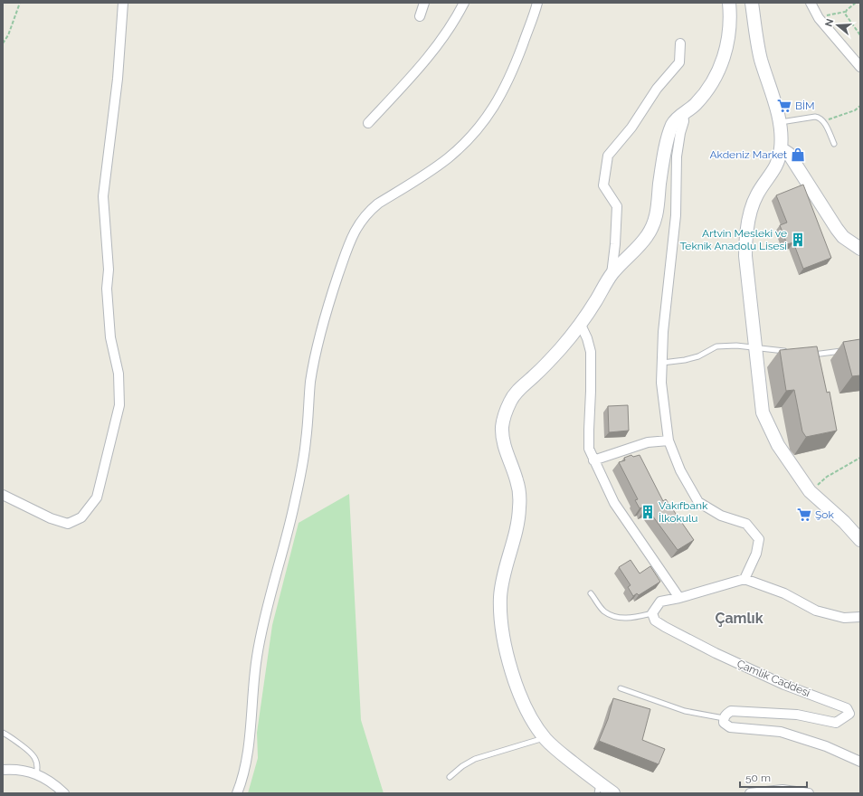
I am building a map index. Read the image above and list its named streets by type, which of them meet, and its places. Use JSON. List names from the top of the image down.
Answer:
{
  "streets": {
    "street": ["Çamlık Caddesi"]
  },
  "districts": ["Çamlık"],
  "places": {
    "supermarket": ["BİM", "Şok"],
    "shop": ["Akdeniz Market"],
    "building": ["Artvin Mesleki ve Teknik Anadolu Lisesi", "Vakıfbank İlkokulu"]
  },
  "scale_bar": "50 m",
  "north": "left"
}
